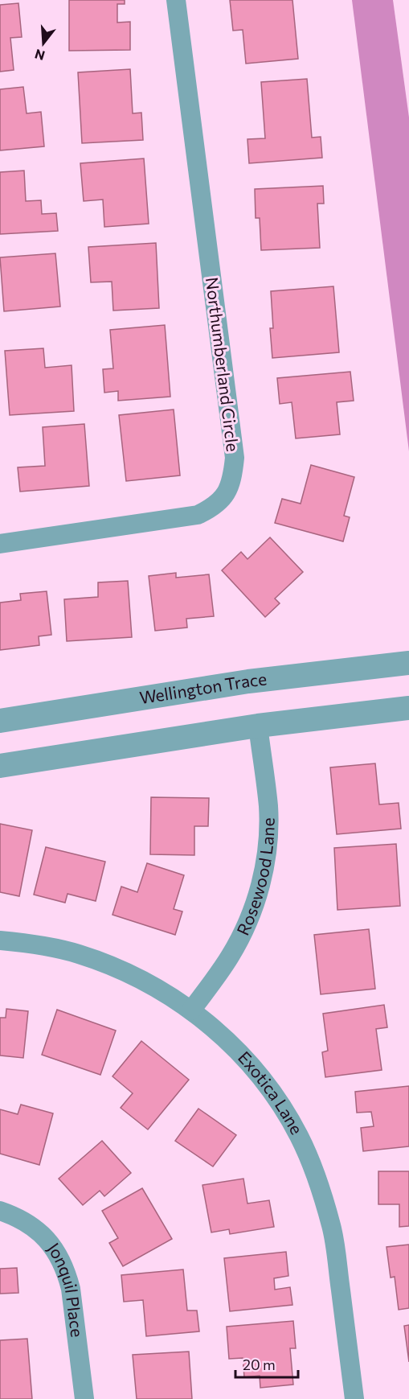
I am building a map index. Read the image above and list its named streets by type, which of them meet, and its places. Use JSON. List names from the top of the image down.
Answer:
{
  "streets": {
    "street": [
      "Northumberland Circle",
      "Wellington Trace",
      "Rosewood Lane",
      "Exotica Lane",
      "Jonquil Place"
    ]
  },
  "crossings": [
    ["Rosewood Lane", "Exotica Lane"]
  ],
  "scale_bar": "20 m",
  "north": "bottom"
}
